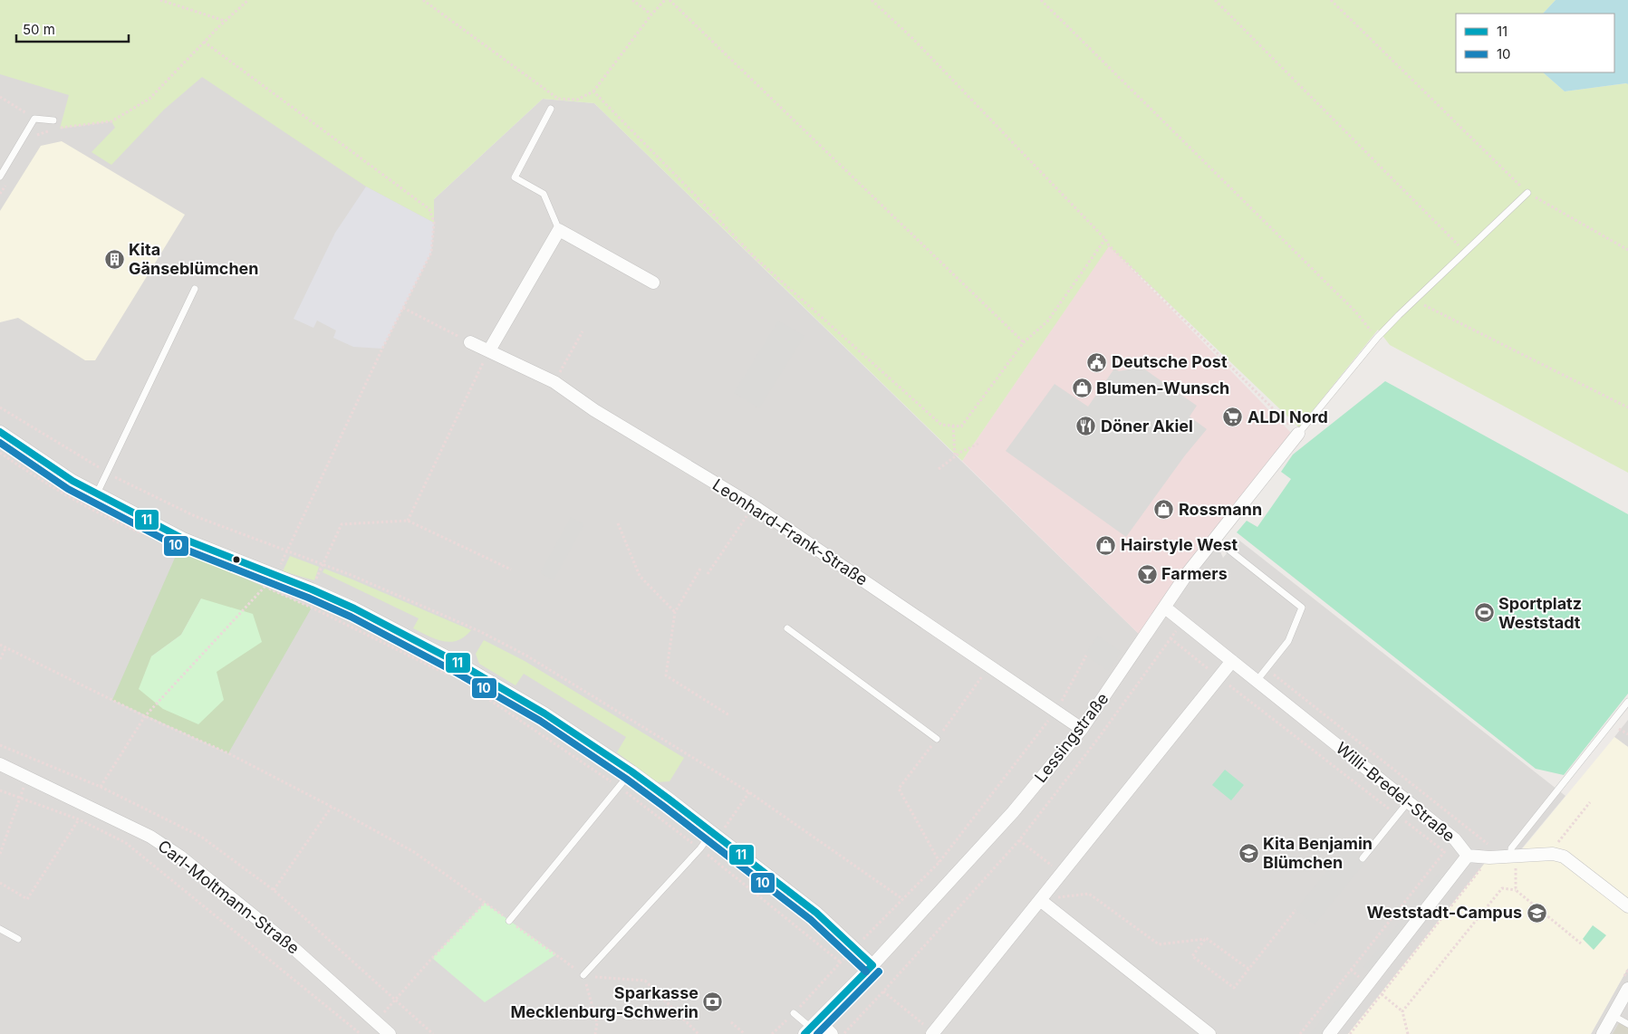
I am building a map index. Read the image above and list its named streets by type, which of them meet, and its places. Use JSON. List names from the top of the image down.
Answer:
{
  "streets": {
    "street": [
      "Leonhard-Frank-Straße",
      "Lessingstraße",
      "Willi-Bredel-Straße",
      "Carl-Moltmann-Straße"
    ]
  },
  "crossings": [
    ["Leonhard-Frank-Straße", "Lessingstraße"],
    ["Lessingstraße", "Willi-Bredel-Straße"]
  ],
  "places": {
    "building": ["Kita Gänseblümchen"],
    "public building": ["Deutsche Post"],
    "shop": ["Blumen-Wunsch", "Rossmann", "Hairstyle West"],
    "supermarket": ["ALDI Nord"],
    "restaurant": ["Döner Akiel"],
    "bar": ["Farmers"],
    "sports": ["Sportplatz Weststadt"],
    "school or university": ["Kita Benjamin Blümchen", "Weststadt-Campus"],
    "bank": ["Sparkasse Mecklenburg-Schwerin"]
  },
  "lines": ["transit line 11", "transit line 10"],
  "legend": ["11", "10"],
  "scale_bar": "50 m"
}
